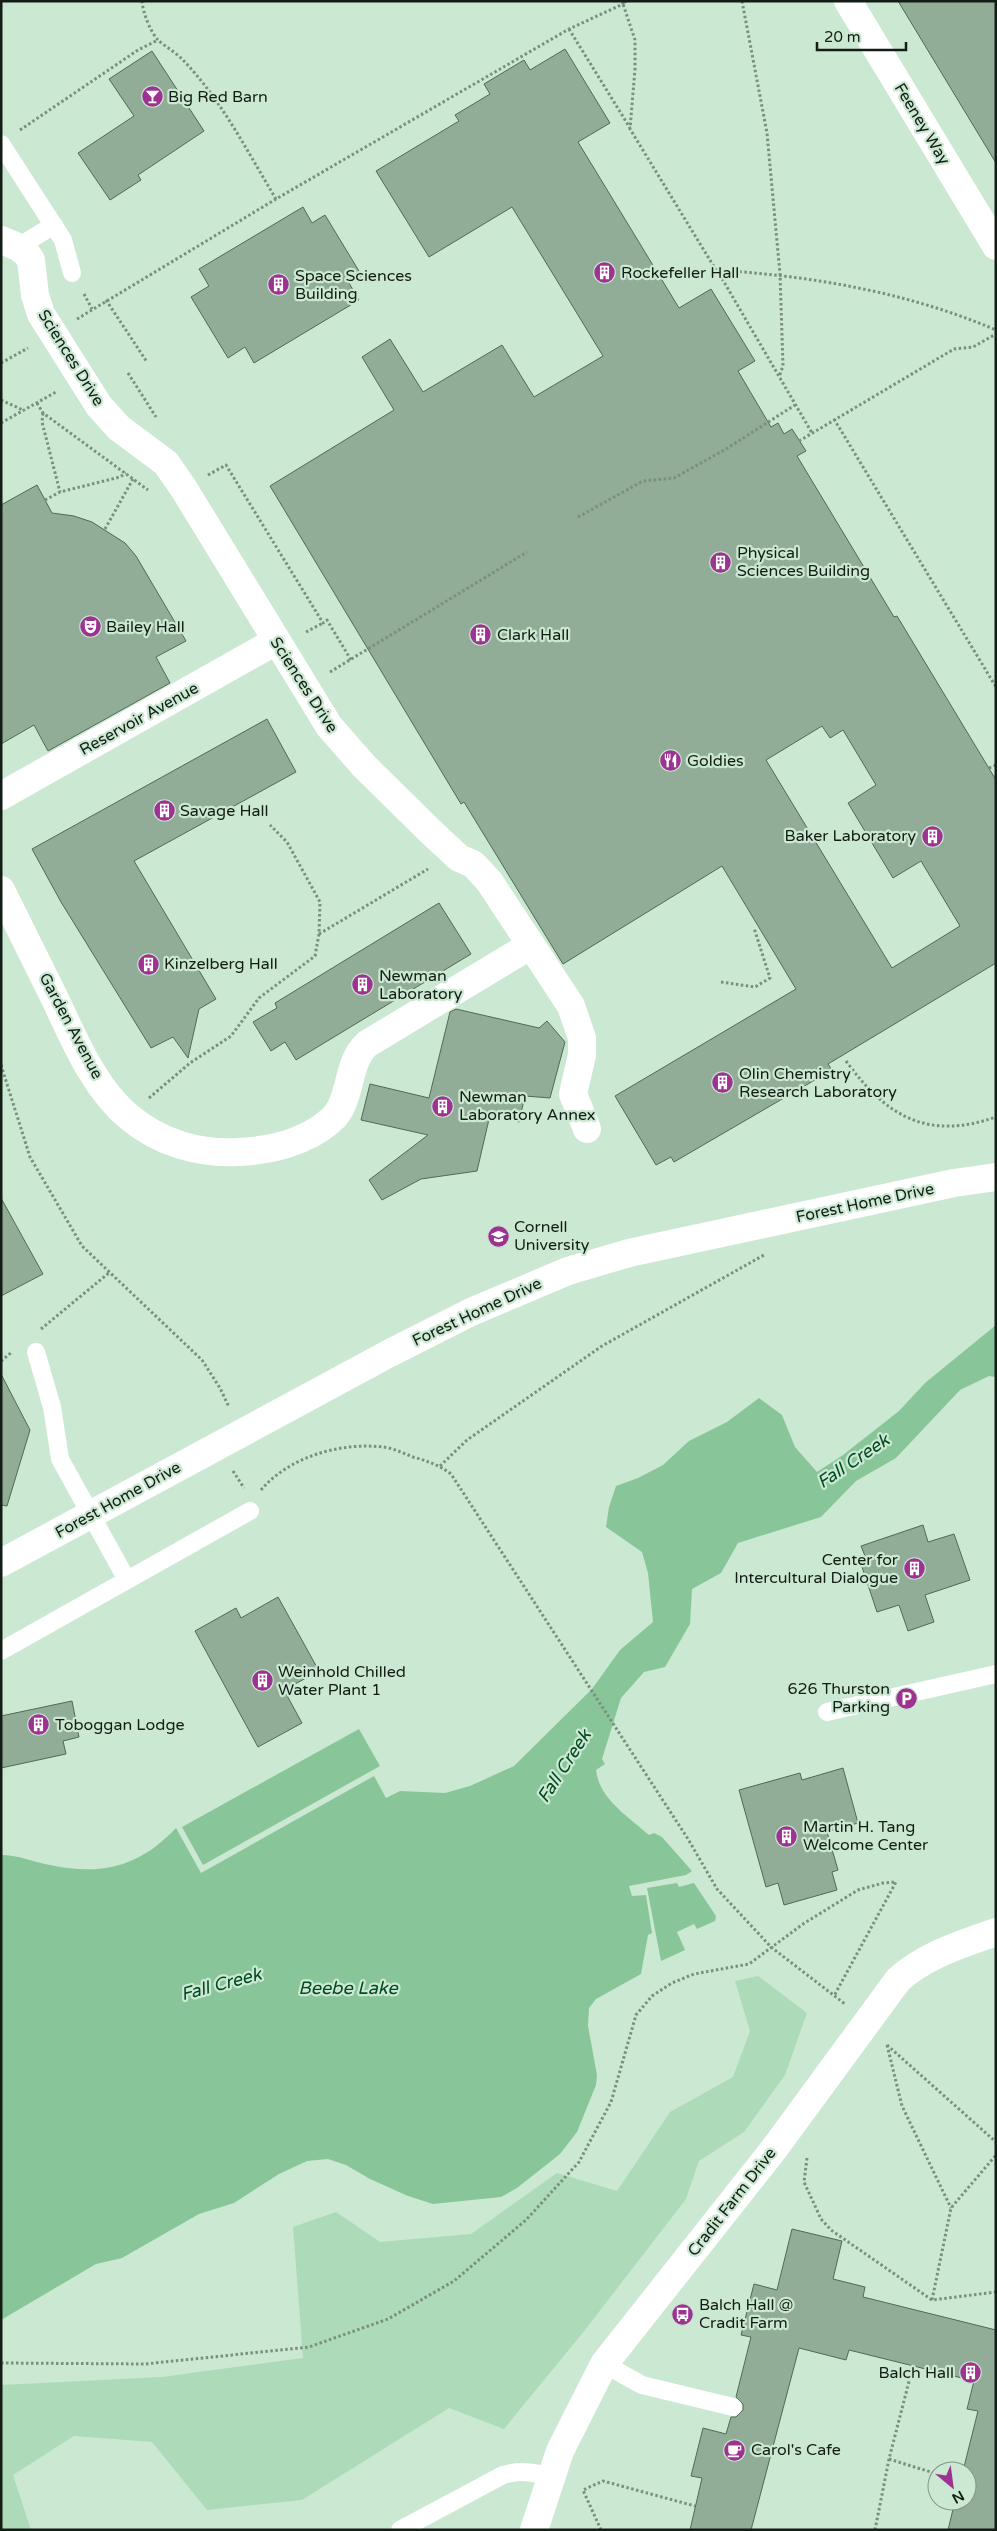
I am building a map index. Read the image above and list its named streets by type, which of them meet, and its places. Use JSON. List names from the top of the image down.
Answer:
{
  "streets": {
    "street": [
      "Feeney Way",
      "Sciences Drive",
      "Reservoir Avenue",
      "Garden Avenue",
      "Forest Home Drive",
      "Cradit Farm Drive"
    ]
  },
  "crossings": [
    ["Sciences Drive", "Reservoir Avenue"],
    ["Sciences Drive", "Garden Avenue"]
  ],
  "water": ["Fall Creek", "Beebe Lake"],
  "places": {
    "bar": ["Big Red Barn"],
    "building": [
      "Rockefeller Hall",
      "Space Sciences Building",
      "Physical Sciences Building",
      "Clark Hall",
      "Savage Hall",
      "Baker Laboratory",
      "Kinzelberg Hall",
      "Newman Laboratory",
      "Olin Chemistry Research Laboratory",
      "Newman Laboratory Annex",
      "Center for Intercultural Dialogue",
      "Weinhold Chilled Water Plant 1",
      "Toboggan Lodge",
      "Martin H. Tang Welcome Center",
      "Balch Hall"
    ],
    "theatre": ["Bailey Hall"],
    "restaurant": ["Goldies"],
    "school or university": ["Cornell University"],
    "parking": ["626 Thurston Parking"],
    "bus stop": ["Balch Hall @ Cradit Farm"],
    "cafe": ["Carol's Cafe"]
  },
  "scale_bar": "20 m",
  "north": "bottom right"
}
